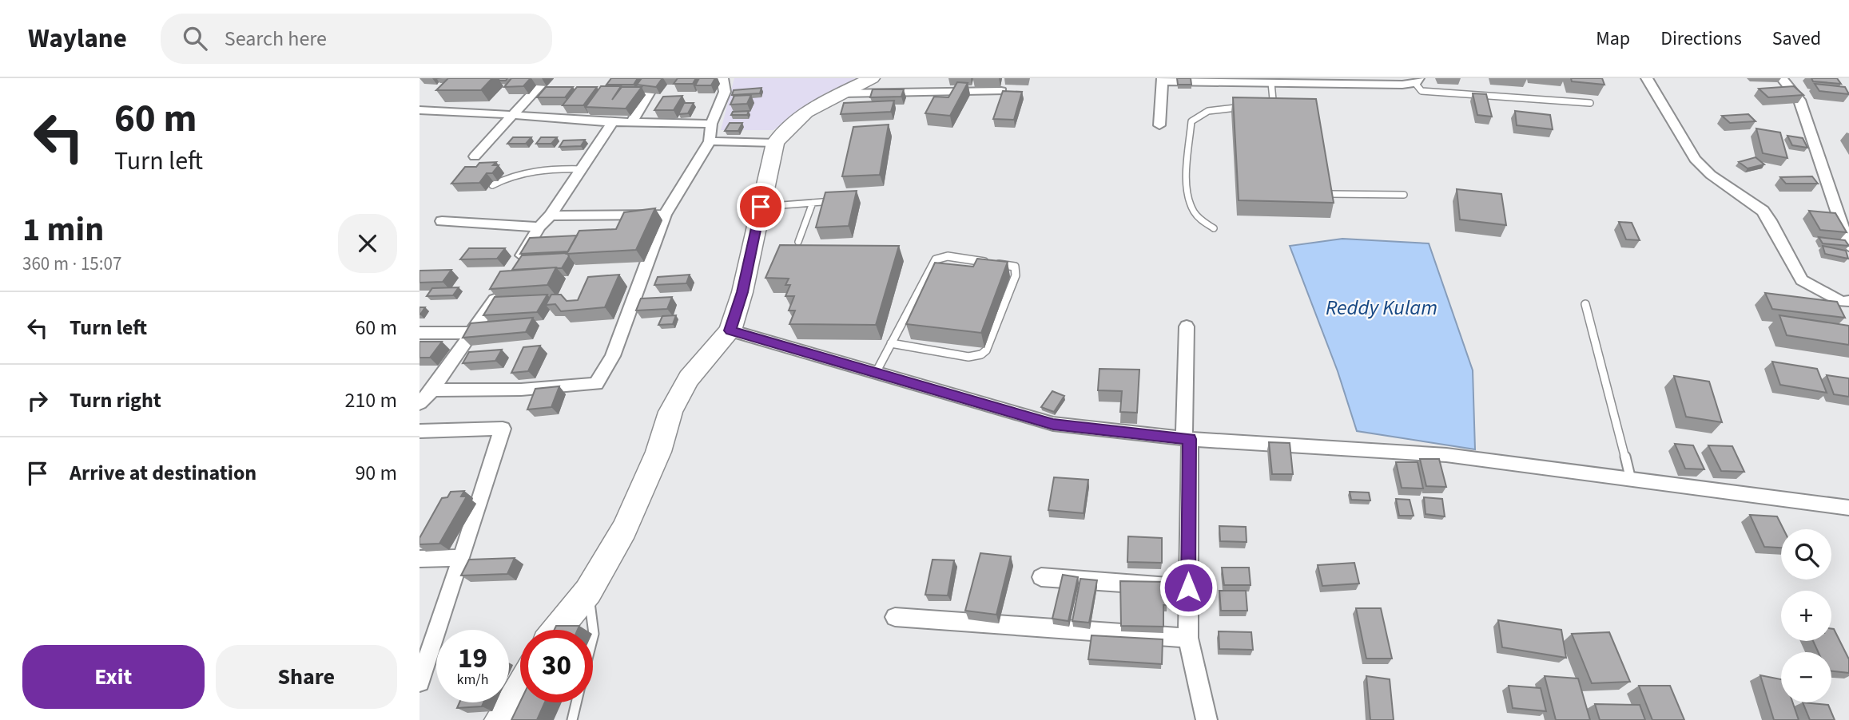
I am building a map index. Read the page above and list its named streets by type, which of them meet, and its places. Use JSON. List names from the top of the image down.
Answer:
{
  "water": ["Reddy Kulam"],
  "page": {
    "header": "Waylane",
    "search": "Search here",
    "nav": ["Map", "Directions", "Saved"],
    "turn": ["60 m", "Turn left"],
    "heading": ["1 min", "360 m · 15:07"],
    "list": [
      {
        "name": "Turn left",
        "value": "60 m"
      },
      {
        "name": "Turn right",
        "value": "210 m"
      },
      {
        "name": "Arrive at destination",
        "value": "90 m"
      }
    ],
    "map_buttons": ["+", "−"],
    "speed": "19 km/h",
    "limit": "30",
    "buttons": ["Exit", "Share"]
  }
}
